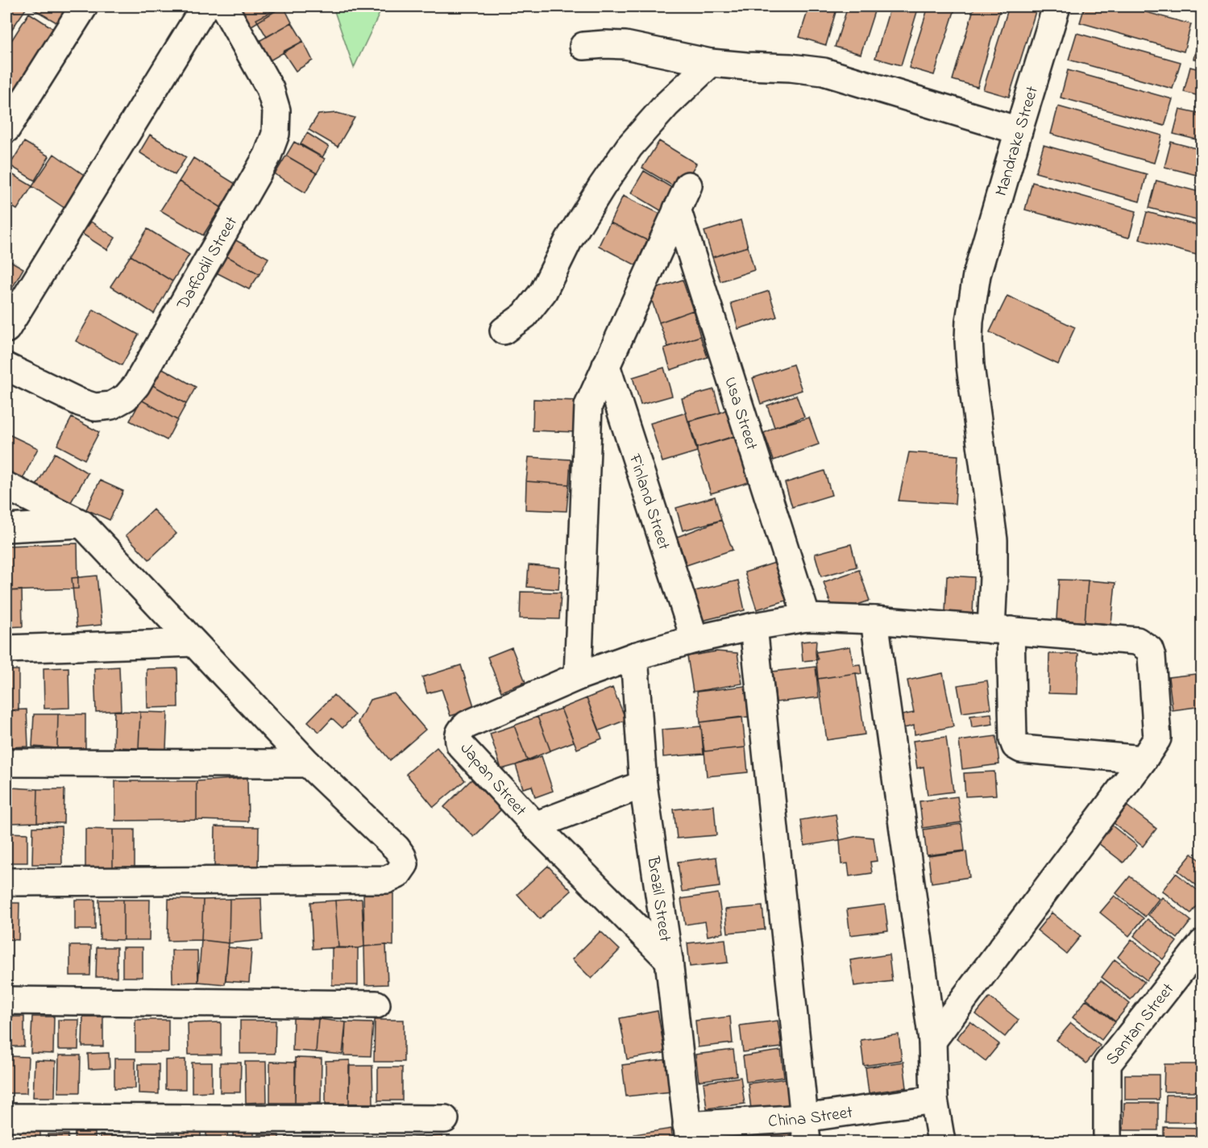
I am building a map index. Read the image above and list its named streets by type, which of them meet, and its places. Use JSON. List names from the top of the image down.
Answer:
{
  "streets": {
    "street": [
      "Mandrake Street",
      "Daffodil Street",
      "Usa Street",
      "Finland Street",
      "Japan Street",
      "Brazil Street",
      "Santan Street",
      "China Street"
    ]
  },
  "crossings": [
    ["Mandrake Street", "Japan Street"],
    ["Usa Street", "Japan Street"],
    ["Finland Street", "Japan Street"],
    ["Japan Street", "Brazil Street"],
    ["Brazil Street", "China Street"]
  ]
}
